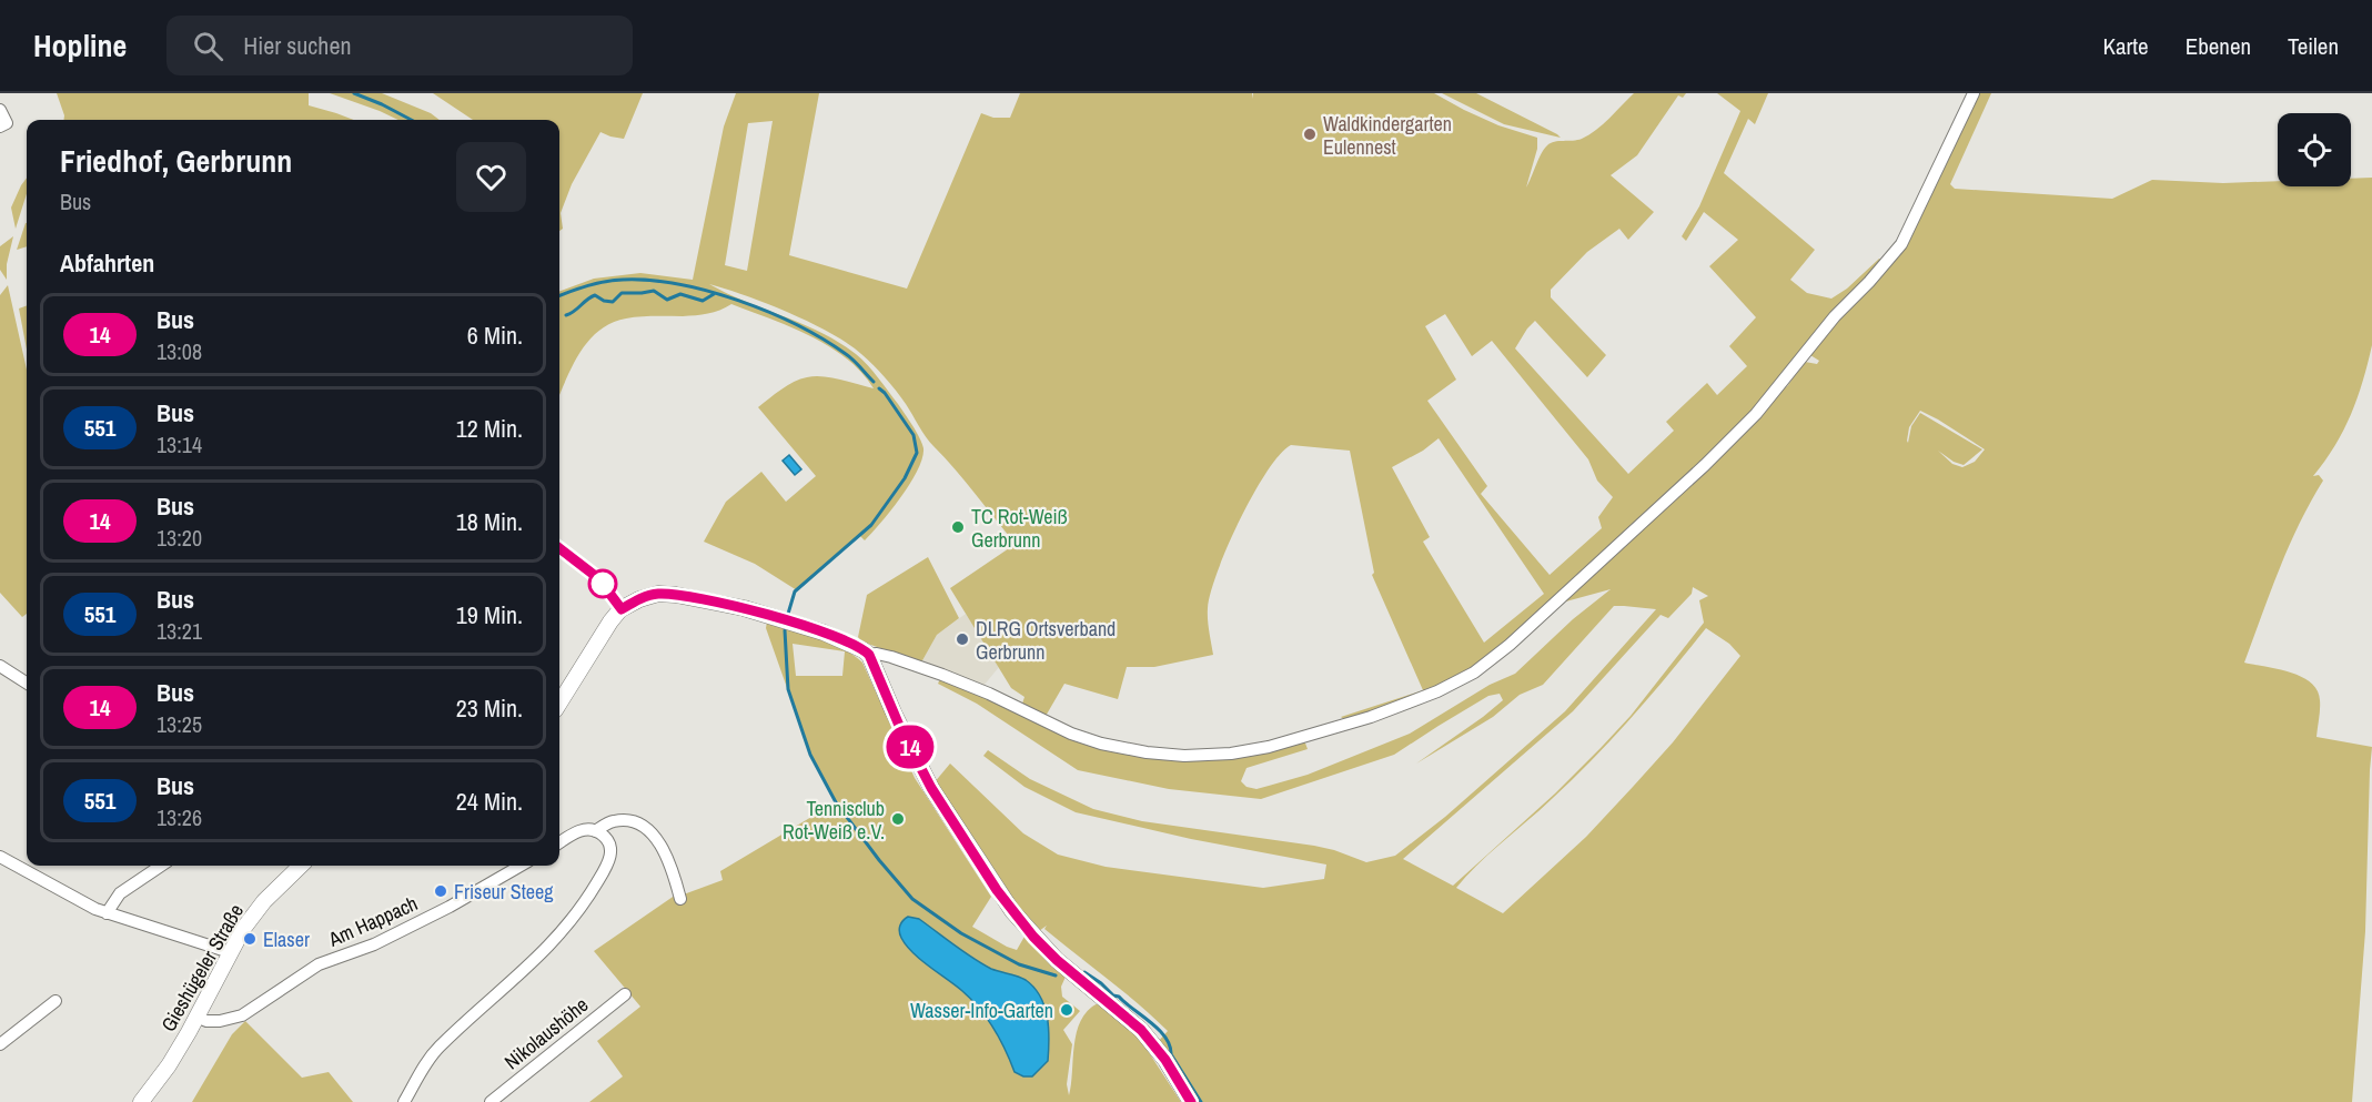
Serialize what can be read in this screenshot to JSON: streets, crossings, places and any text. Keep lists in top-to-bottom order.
{
  "streets": {
    "street": ["Am Happach", "Gieshügeler Straße", "Nikolaushöhe"]
  },
  "crossings": [
    ["Am Happach", "Gieshügeler Straße"]
  ],
  "places": [
    "Waldkindergarten Eulennest",
    "TC Rot-Weiß Gerbrunn",
    "DLRG Ortsverband Gerbrunn",
    "Tennisclub Rot-Weiß e.V.",
    "Friseur Steeg",
    "Elaser",
    "Wasser-Info-Garten"
  ],
  "lines": ["bus line 14"],
  "page": {
    "header": "Hopline",
    "search": "Hier suchen",
    "nav": ["Karte", "Ebenen", "Teilen"],
    "on_map": "14",
    "heading": [
      ["Friedhof, Gerbrunn", "Bus"],
      "Abfahrten"
    ],
    "list": [
      {
        "mark": "14",
        "name": "Bus",
        "note": "13:08",
        "value": "6 Min."
      },
      {
        "mark": "551",
        "name": "Bus",
        "note": "13:14",
        "value": "12 Min."
      },
      {
        "mark": "14",
        "name": "Bus",
        "note": "13:20",
        "value": "18 Min."
      },
      {
        "mark": "551",
        "name": "Bus",
        "note": "13:21",
        "value": "19 Min."
      },
      {
        "mark": "14",
        "name": "Bus",
        "note": "13:25",
        "value": "23 Min."
      },
      {
        "mark": "551",
        "name": "Bus",
        "note": "13:26",
        "value": "24 Min."
      }
    ]
  }
}
